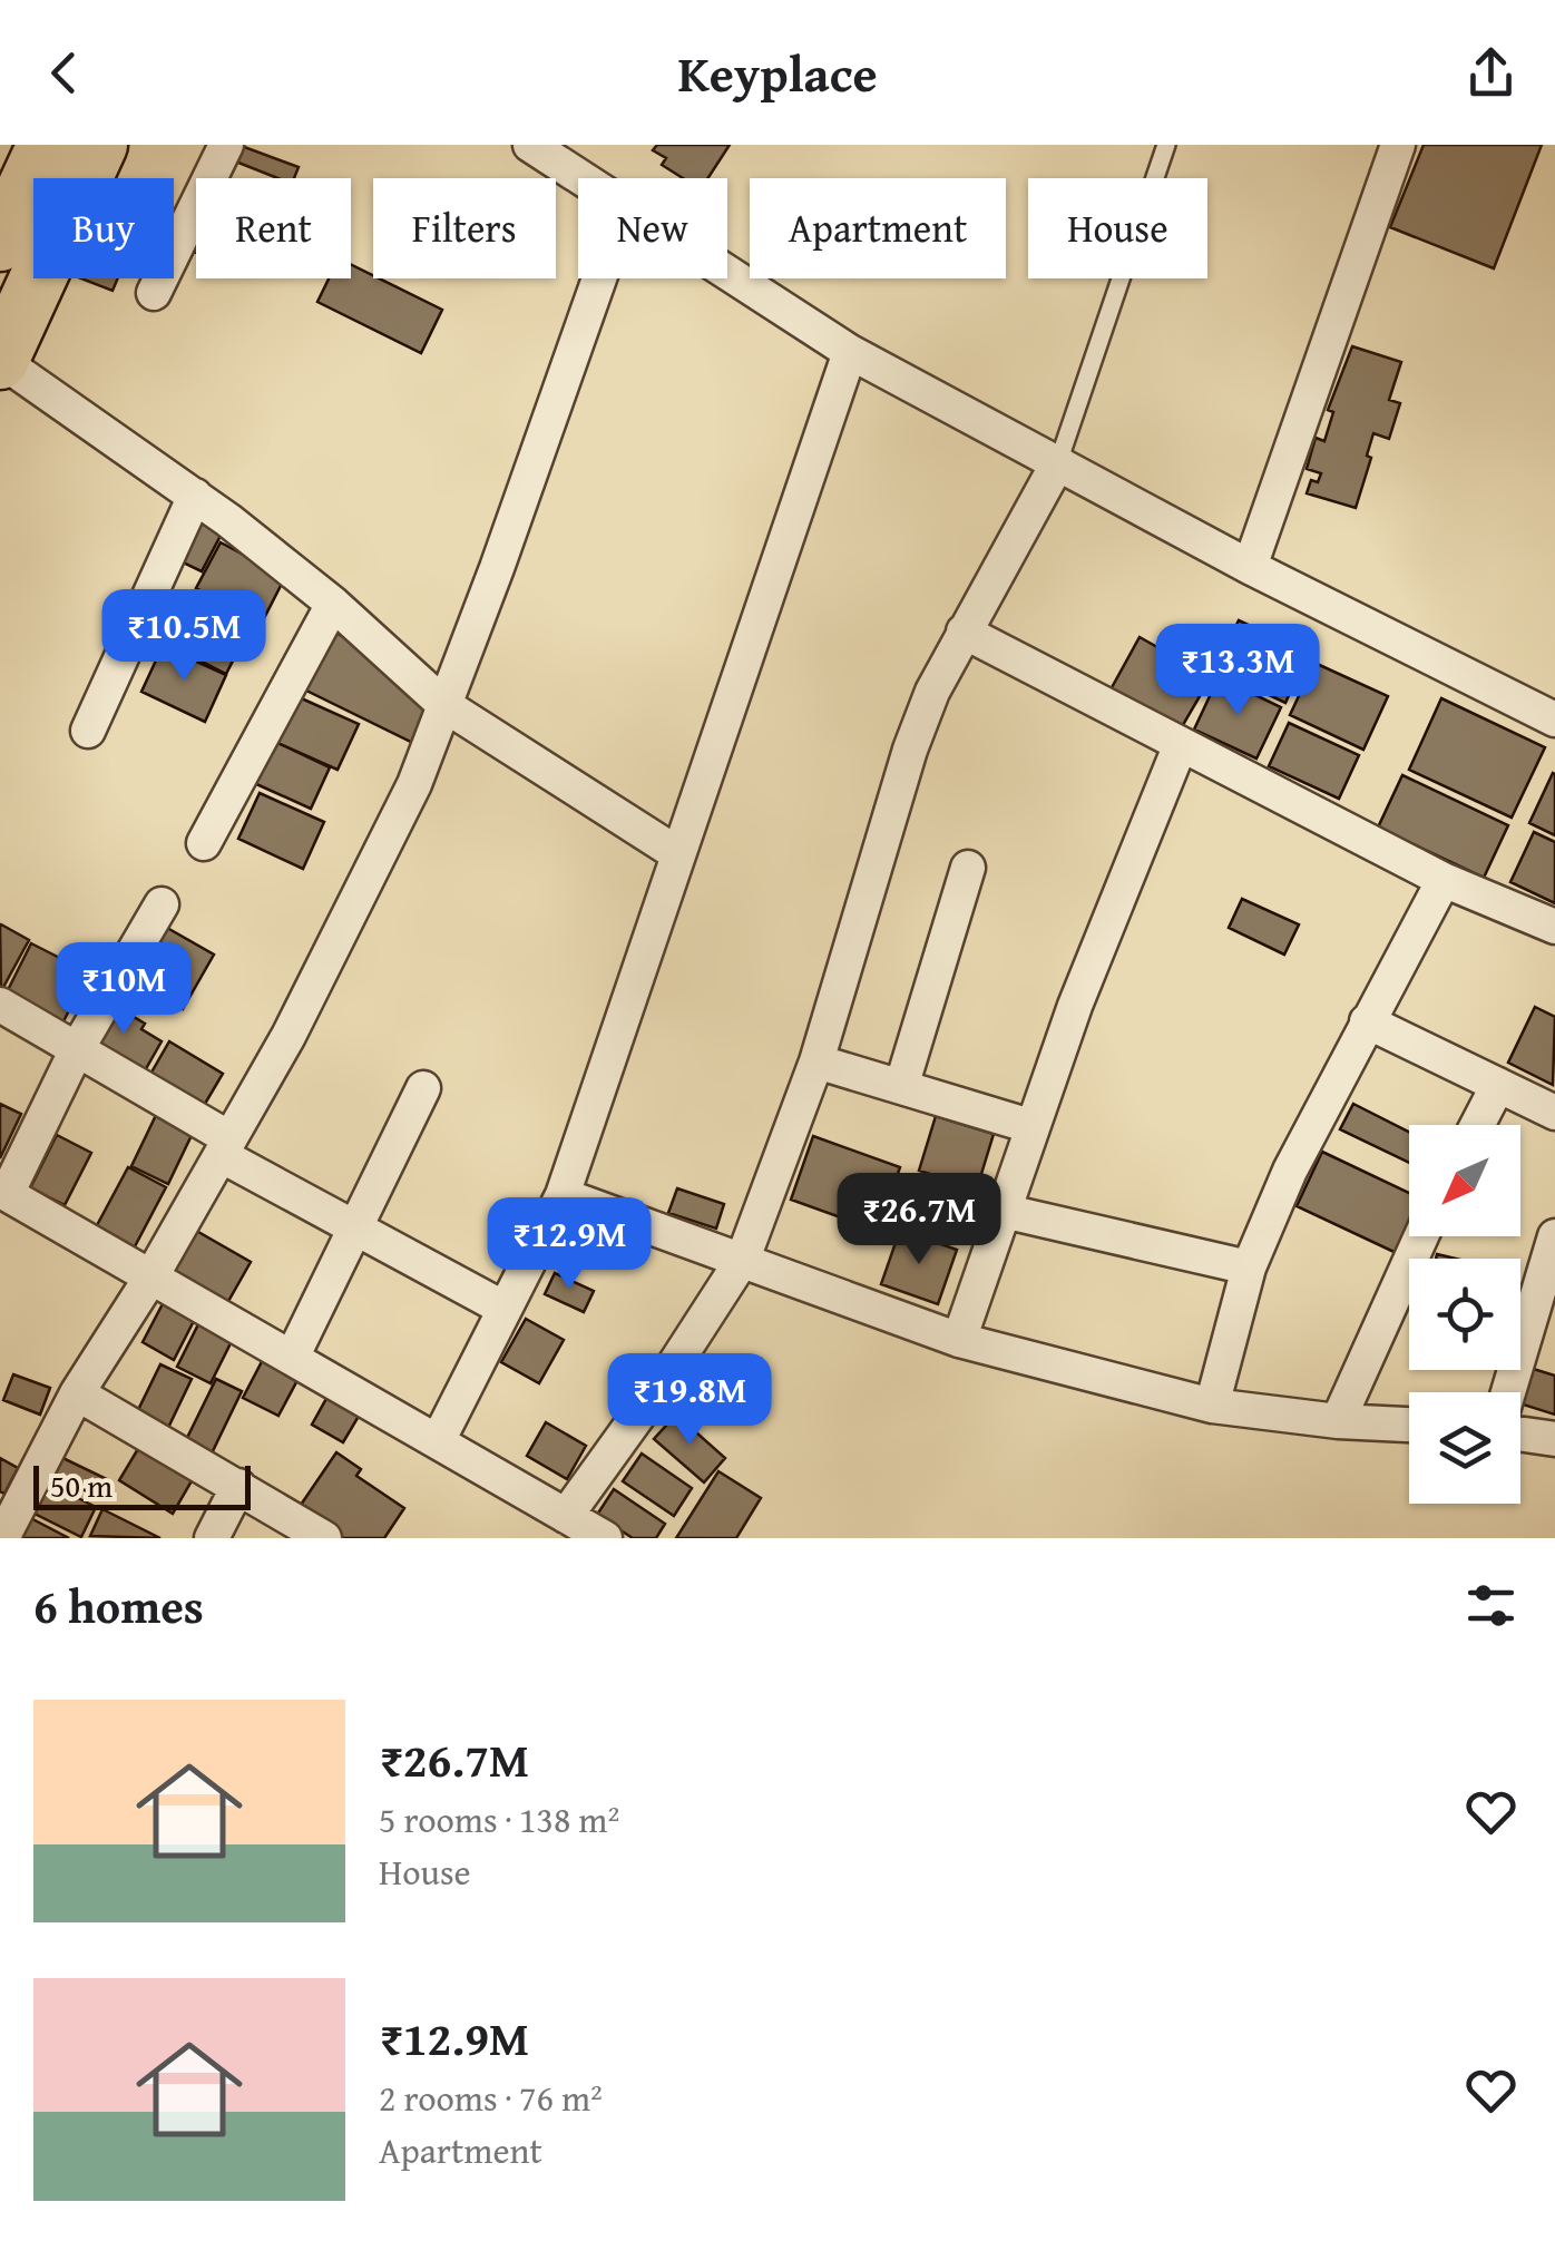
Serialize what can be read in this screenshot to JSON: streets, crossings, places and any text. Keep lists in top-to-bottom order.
{
  "scale_bar": "50 m",
  "north": "bottom left",
  "page": {
    "header": "Keyplace",
    "chip": [
      "Buy",
      "Rent",
      "Filters",
      "New",
      "Apartment",
      "House"
    ],
    "price": [
      "₹10.5M",
      "₹13.3M",
      "₹10M",
      "₹26.7M",
      "₹12.9M",
      "₹19.8M"
    ],
    "scale": "50 m",
    "heading": "6 homes",
    "list": [
      {
        "name": "₹26.7M",
        "note": "5 rooms · 138 m² · House"
      },
      {
        "name": "₹12.9M",
        "note": "2 rooms · 76 m² · Apartment"
      }
    ]
  }
}
